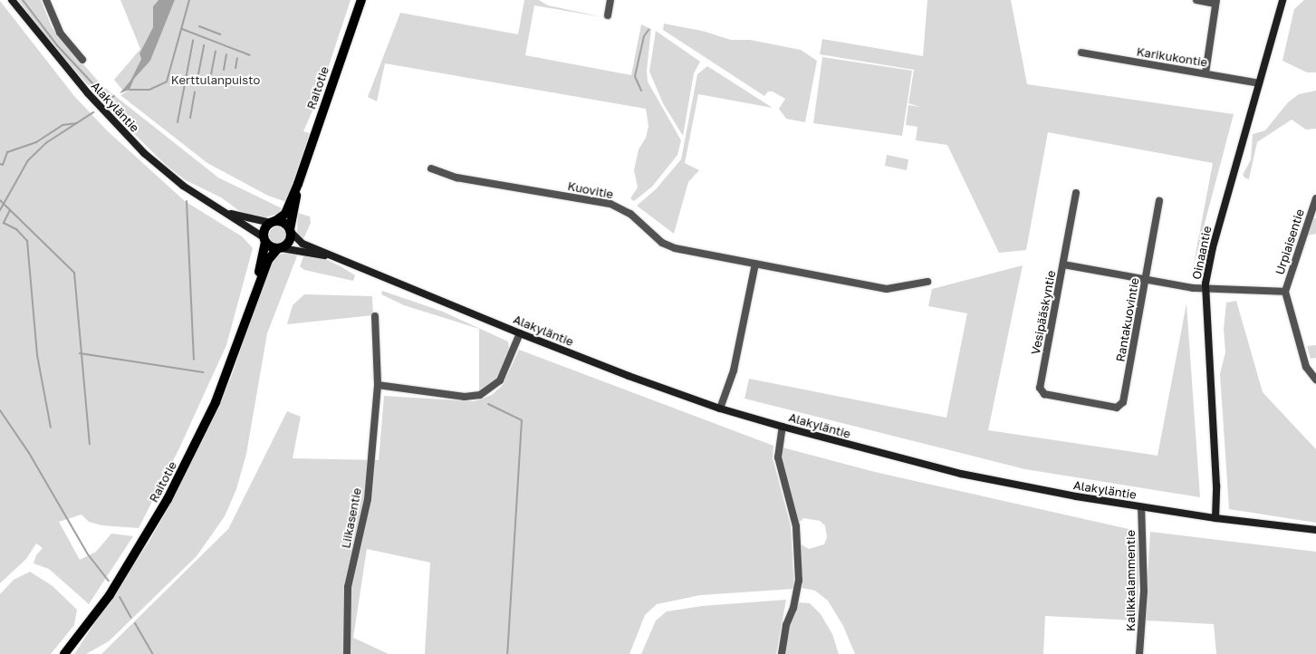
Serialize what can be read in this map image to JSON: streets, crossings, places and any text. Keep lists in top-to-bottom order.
{
  "streets": {
    "main road": ["Raitotie", "Alakyläntie", "Oinaantie"],
    "street": [
      "Karikukontie",
      "Kuovitie",
      "Urpiaisentie",
      "Vesipääskyntie",
      "Rantakuovintie",
      "Liikasentie",
      "Kalikkalammentie"
    ]
  },
  "crossings": [
    ["Karikukontie", "Oinaantie"],
    ["Raitotie", "Alakyläntie"],
    ["Alakyläntie", "Oinaantie"],
    ["Alakyläntie", "Kalikkalammentie"],
    ["Urpiaisentie", "Oinaantie"],
    ["Vesipääskyntie", "Rantakuovintie"]
  ],
  "parks": ["Kerttulanpuisto"]
}
